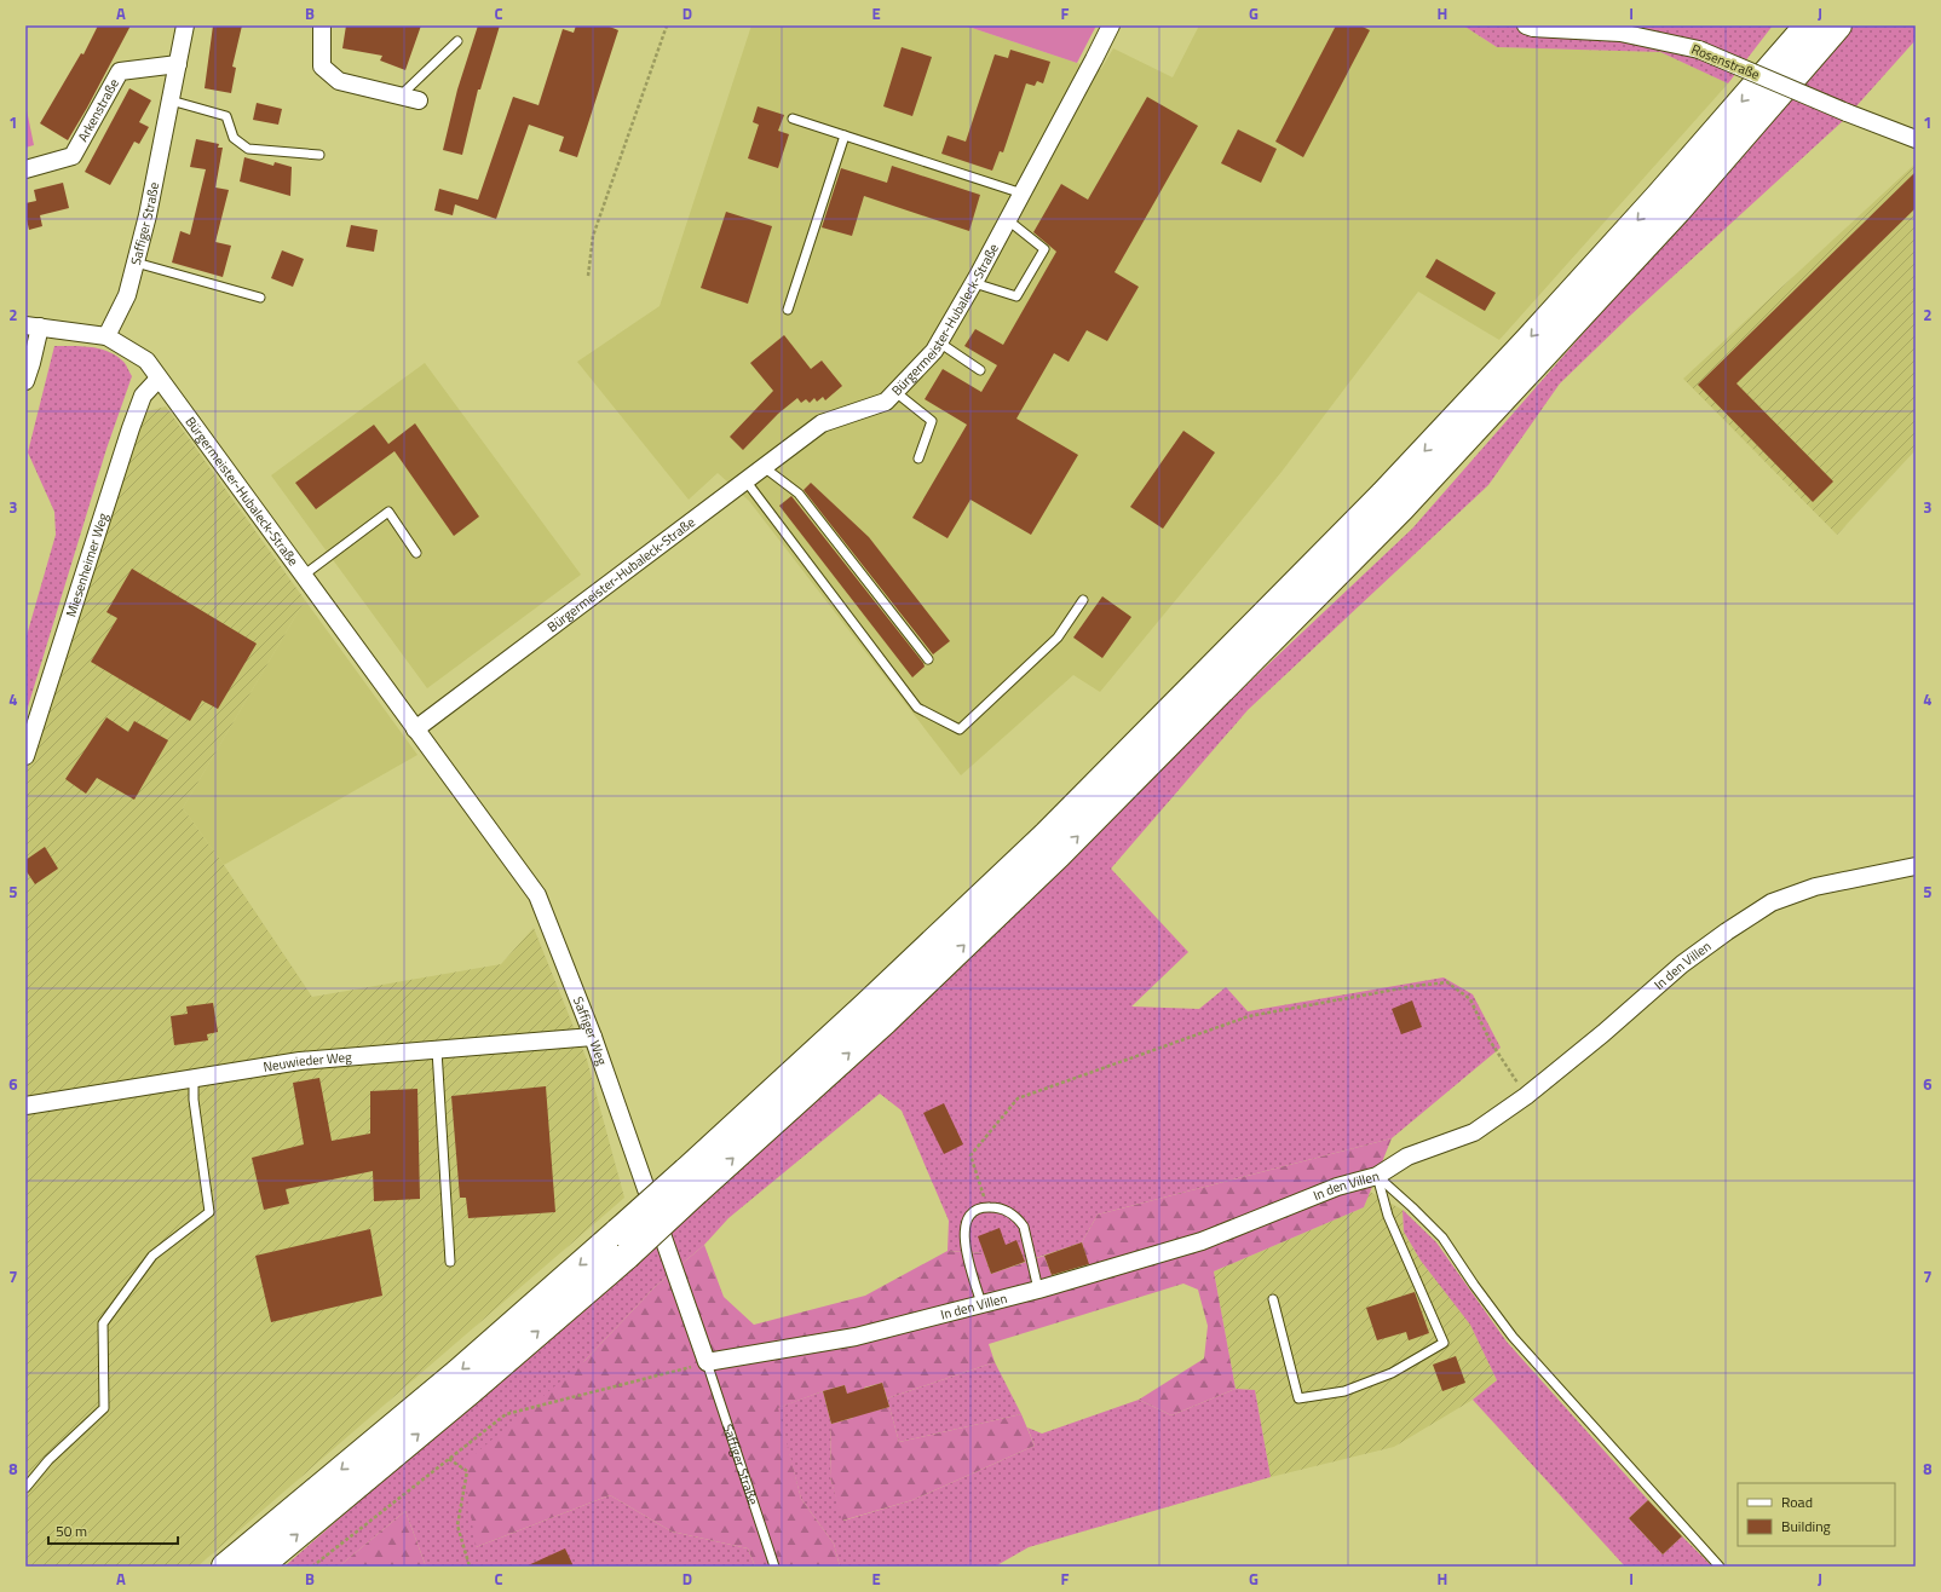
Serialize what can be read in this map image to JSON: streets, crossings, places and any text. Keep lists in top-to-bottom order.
{
  "streets": {
    "street": [
      "Rosenstraße",
      "Arkenstraße",
      "Saffiger Straße",
      "Bürgermeister-Hubaleck-Straße",
      "Miesenheimer Weg",
      "In den Villen",
      "Saffiger Weg",
      "Neuwieder Weg"
    ]
  },
  "crossings": [
    ["Arkenstraße", "Saffiger Straße"],
    ["Saffiger Straße", "Bürgermeister-Hubaleck-Straße"],
    ["Saffiger Straße", "In den Villen"],
    ["Saffiger Straße", "Saffiger Weg"],
    ["Bürgermeister-Hubaleck-Straße", "Miesenheimer Weg"],
    ["Bürgermeister-Hubaleck-Straße", "Saffiger Weg"],
    ["In den Villen", "Saffiger Weg"],
    ["Saffiger Weg", "Neuwieder Weg"]
  ],
  "legend": ["Road", "Building"],
  "scale_bar": "50 m",
  "grid": {
    "columns": [
      "A",
      "B",
      "C",
      "D",
      "E",
      "F",
      "G",
      "H",
      "I",
      "J"
    ],
    "rows": [
      "1",
      "2",
      "3",
      "4",
      "5",
      "6",
      "7",
      "8"
    ]
  }
}
